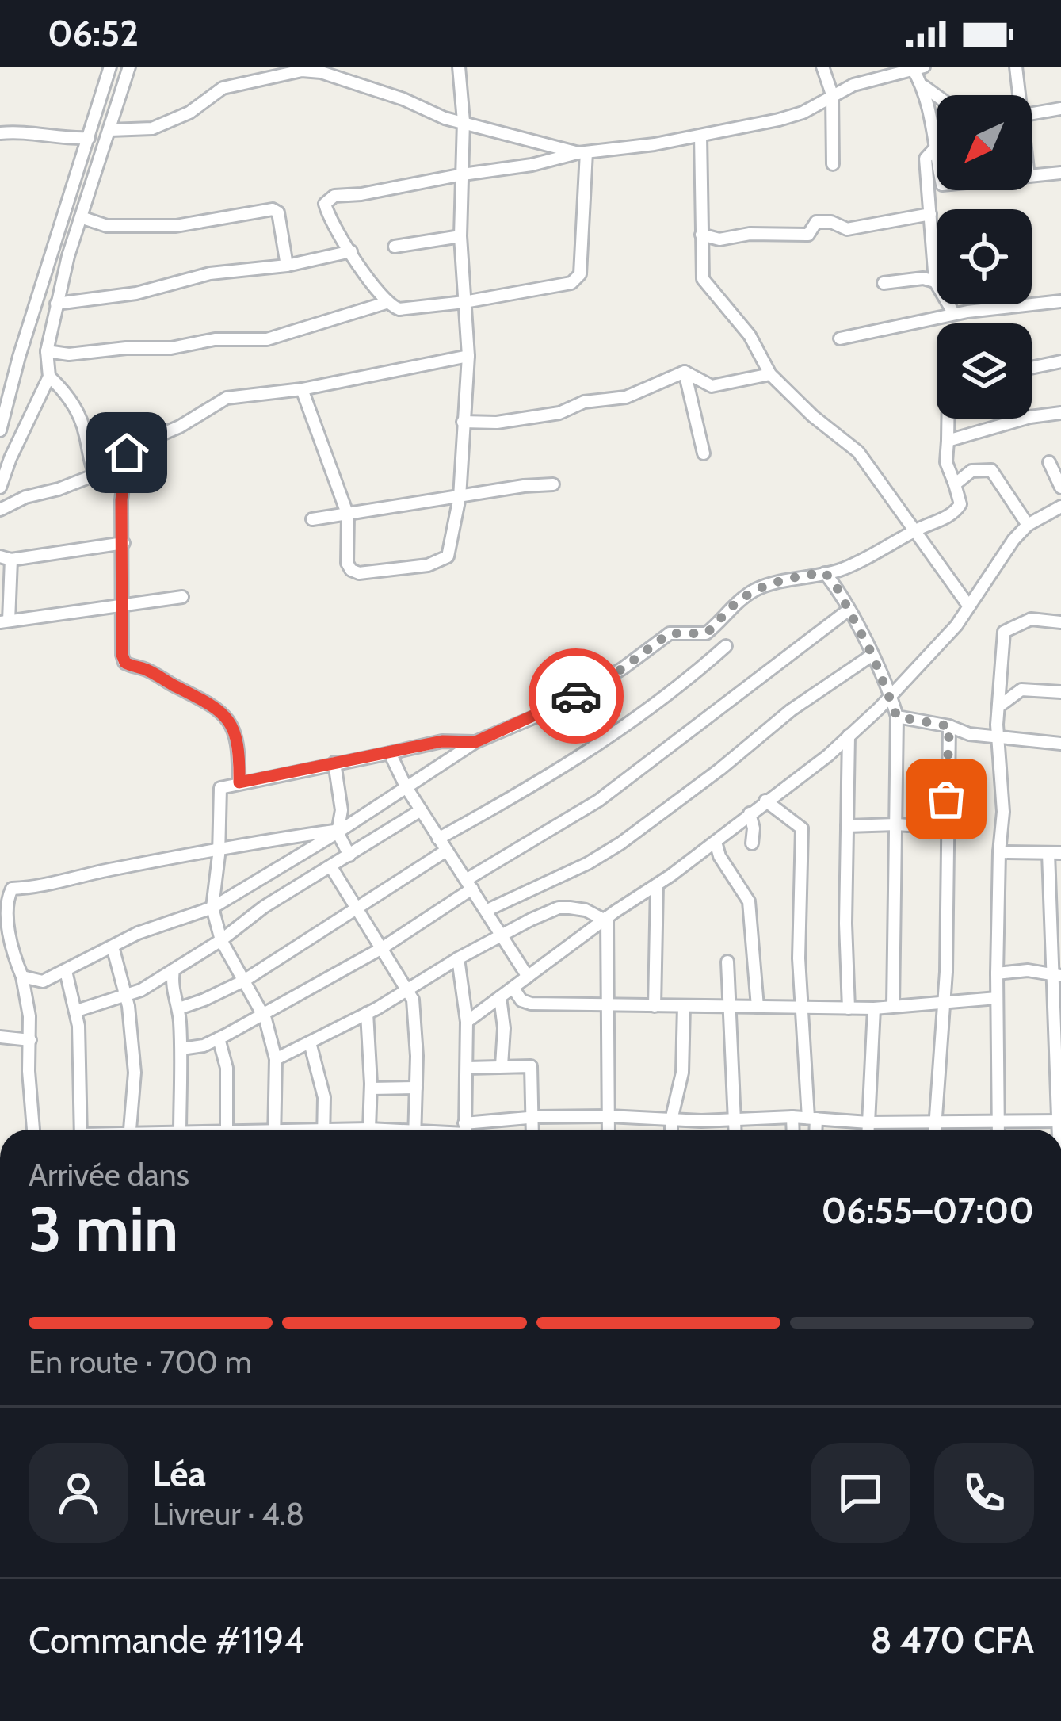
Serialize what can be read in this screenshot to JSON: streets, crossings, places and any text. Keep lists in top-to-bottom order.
{
  "north": "bottom left",
  "page": {
    "status": "06:52",
    "heading": ["3 min", "Arrivée dans", "06:55–07:00"],
    "panel": [
      "Léa",
      "Livreur · 4.8",
      "Commande #1194",
      "8 470 CFA"
    ],
    "bar": "En route · 700 m"
  }
}
